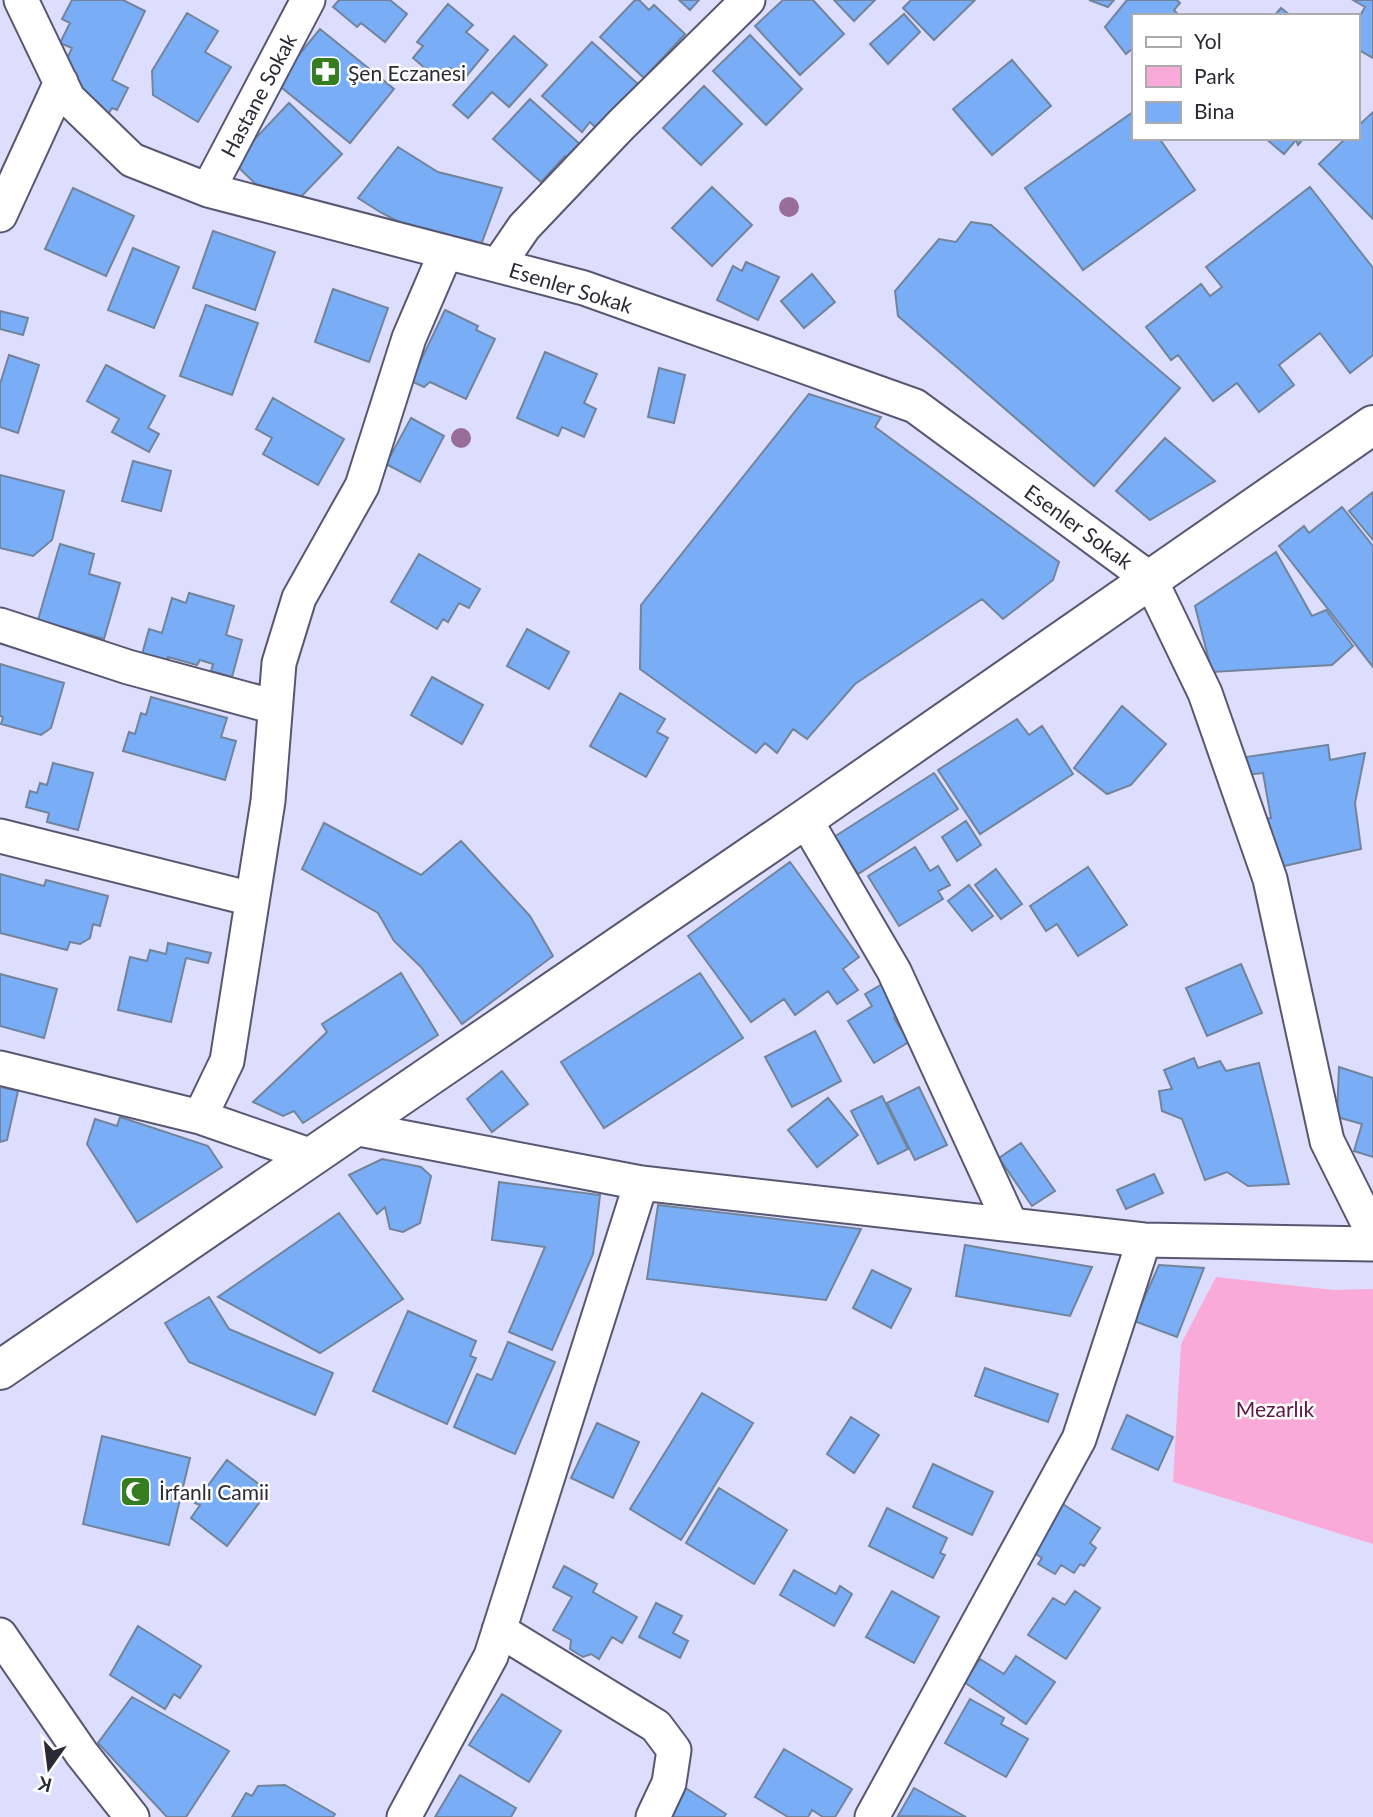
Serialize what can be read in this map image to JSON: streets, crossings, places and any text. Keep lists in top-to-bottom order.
{
  "streets": {
    "street": ["Hastane Sokak", "Esenler Sokak"]
  },
  "crossings": [
    ["Hastane Sokak", "Esenler Sokak"]
  ],
  "parks": ["Mezarlık"],
  "places": {
    "pharmacy": ["Şen Eczanesi"],
    "mosque": ["İrfanlı Camii"]
  },
  "legend": ["Yol", "Park", "Bina"],
  "north": "bottom"
}
